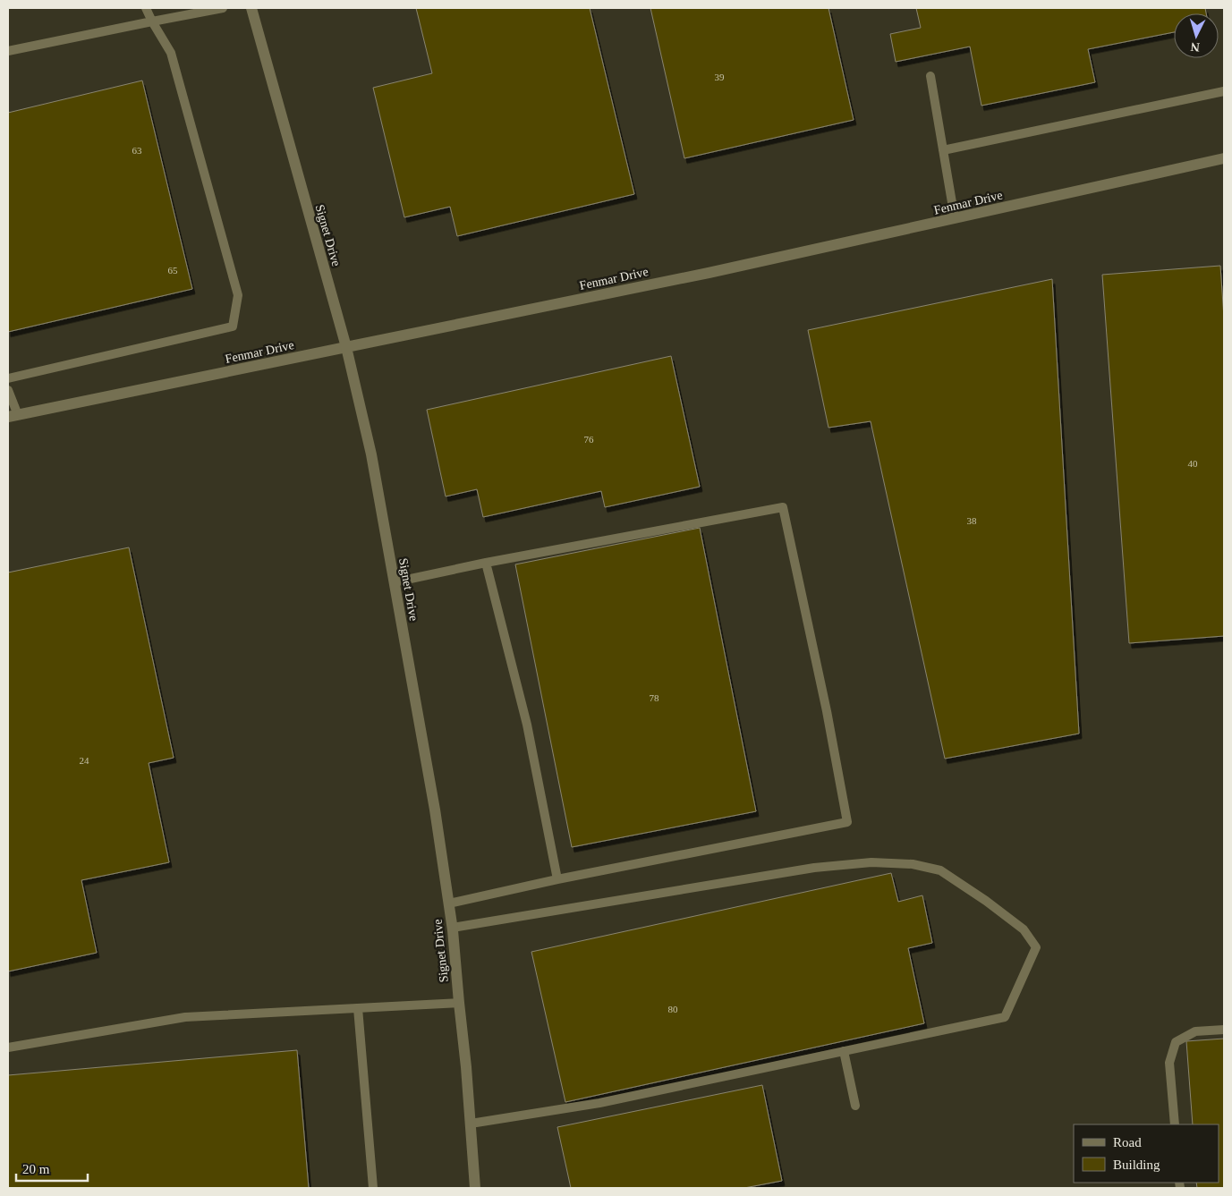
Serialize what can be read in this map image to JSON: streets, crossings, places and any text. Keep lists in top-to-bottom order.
{
  "streets": {
    "street": ["Fenmar Drive", "Signet Drive"]
  },
  "crossings": [
    ["Fenmar Drive", "Signet Drive"]
  ],
  "house_numbers": [
    "39",
    "63",
    "65",
    "76",
    "40",
    "38",
    "78",
    "24",
    "80"
  ],
  "legend": ["Road", "Building"],
  "scale_bar": "20 m",
  "north": "bottom"
}
